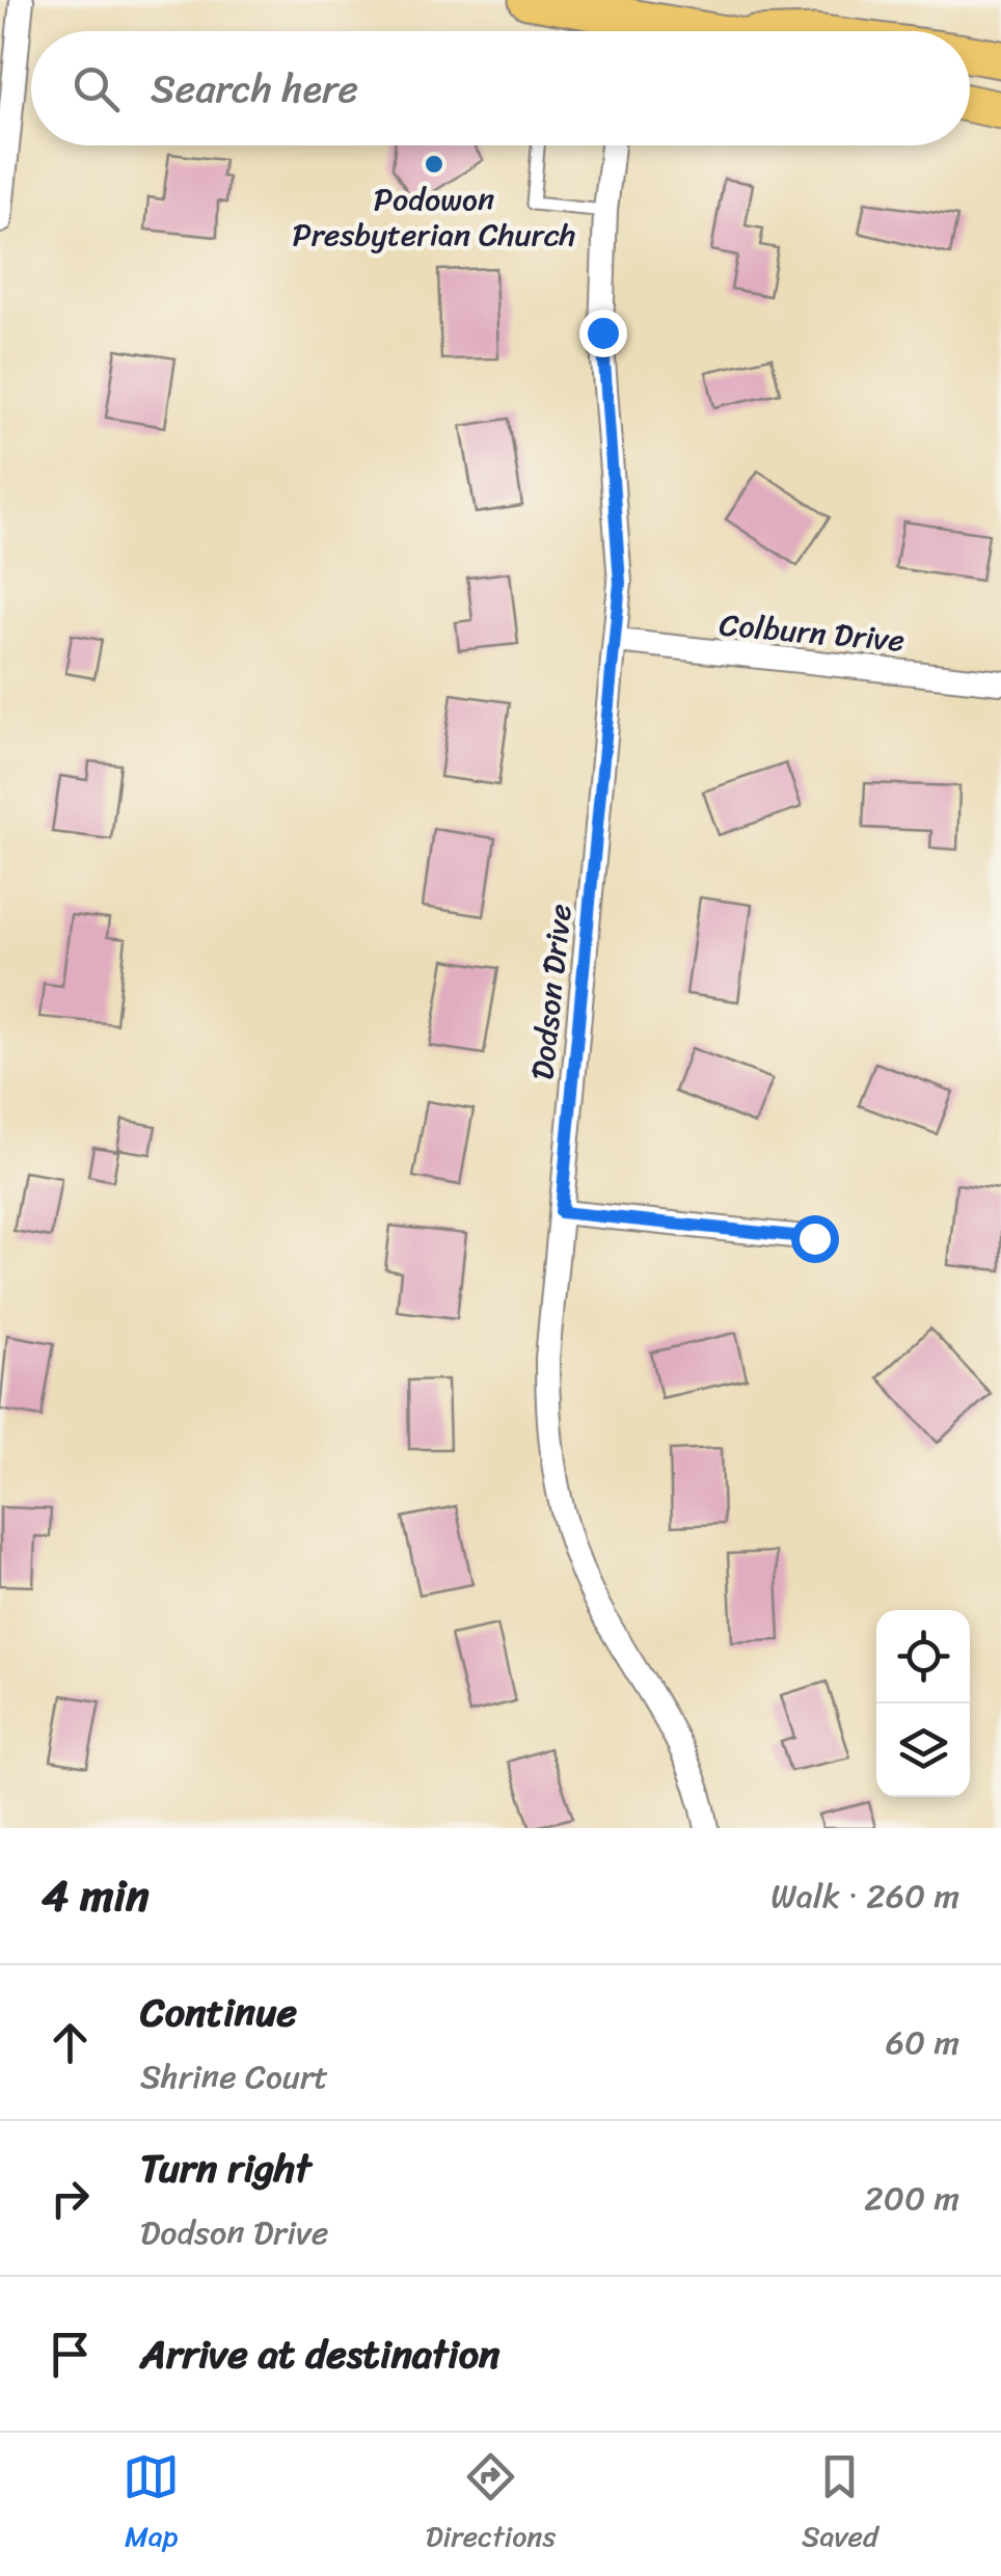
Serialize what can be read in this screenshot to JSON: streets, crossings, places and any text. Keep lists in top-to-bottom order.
{
  "streets": {
    "street": ["Colburn Drive", "Dodson Drive"]
  },
  "crossings": [
    ["Colburn Drive", "Dodson Drive"]
  ],
  "places": ["Podowon Presbyterian Church"],
  "page": {
    "search": "Search here",
    "heading": ["4 min", "Walk · 260 m"],
    "list": [
      ["Continue", "Shrine Court", "60 m"],
      ["Turn right", "Dodson Drive", "200 m"],
      "Arrive at destination"
    ],
    "nav": ["Map", "Directions", "Saved"]
  }
}
